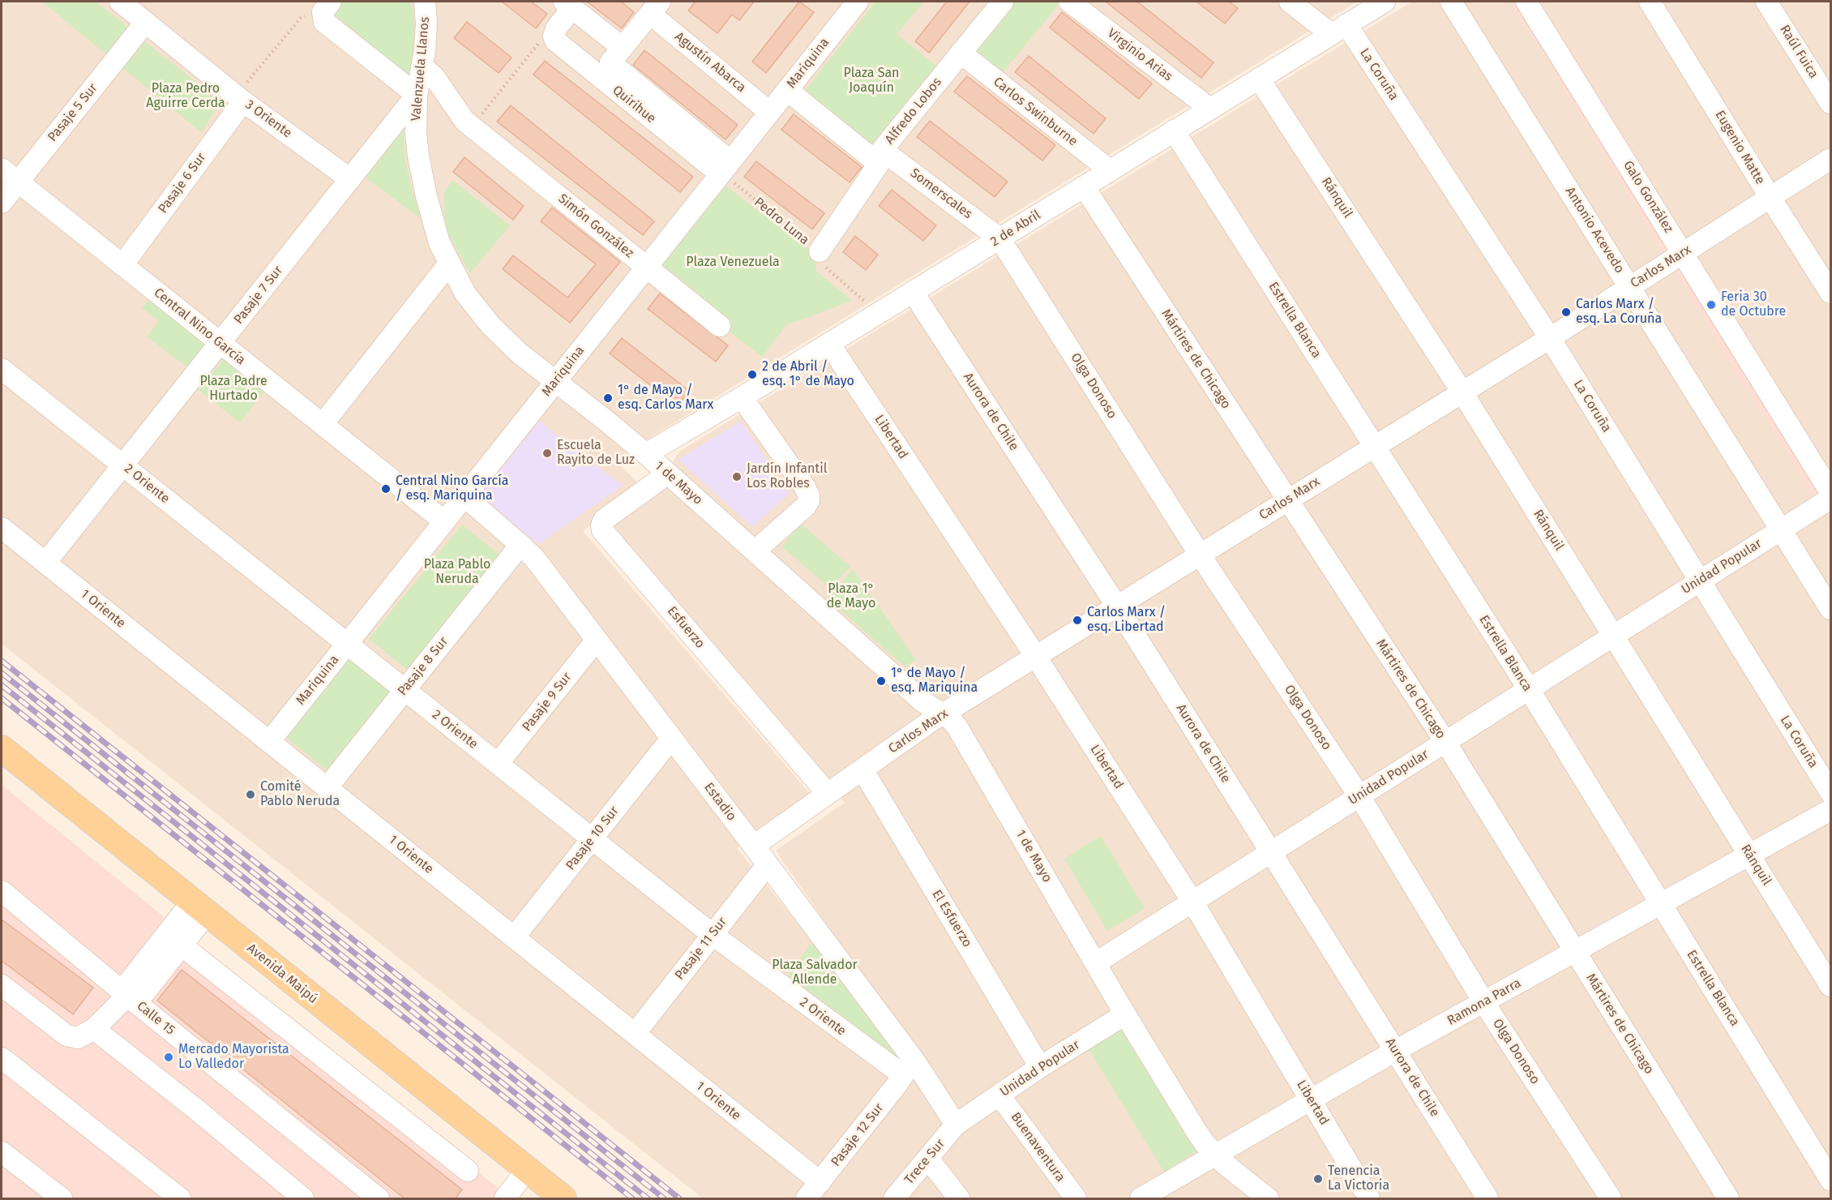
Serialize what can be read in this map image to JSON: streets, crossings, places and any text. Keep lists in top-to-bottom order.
{
  "streets": {
    "main road": ["Avenida Maipú"],
    "street": [
      "Raúl Fuica",
      "Virginio Arias",
      "Agustín Abarca",
      "Mariquina",
      "Valenzuela Llanos",
      "La Coruña",
      "Quirihue",
      "Alfredo Lobos",
      "Carlos Swinburne",
      "Pasaje 5 Sur",
      "3 Oriente",
      "Eugenio Matte",
      "Pasaje 6 Sur",
      "Somerscales",
      "Galo González",
      "Ránquil",
      "Simón González",
      "2 de Abril",
      "Antonio Acevedo",
      "Carlos Marx",
      "Pasaje 7 Sur",
      "Estrella Blanca",
      "Central Nino García",
      "Mártires de Chicago",
      "Olga Donoso",
      "Aurora de Chile",
      "Libertad",
      "1 de Mayo",
      "2 Oriente",
      "Unidad Popular",
      "1 Oriente",
      "Esfuerzo",
      "Pasaje 8 Sur",
      "Pasaje 9 Sur",
      "Estadio",
      "Pasaje 10 Sur",
      "El Esfuerzo",
      "Pasaje 11 Sur",
      "Ramona Parra",
      "Calle 15",
      "Pasaje 12 Sur",
      "Buenaventura",
      "Trece Sur"
    ],
    "path": ["Pedro Luna"]
  },
  "crossings": [
    ["Virginio Arias", "2 de Abril"],
    ["Agustín Abarca", "Mariquina"],
    ["Mariquina", "Valenzuela Llanos"],
    ["Mariquina", "Quirihue"],
    ["Mariquina", "Somerscales"],
    ["Mariquina", "Pedro Luna"],
    ["Mariquina", "Simón González"],
    ["Mariquina", "Central Nino García"],
    ["Mariquina", "1 de Mayo"],
    ["Mariquina", "2 Oriente"],
    ["Mariquina", "1 Oriente"],
    ["Mariquina", "Estadio"],
    ["Valenzuela Llanos", "Pasaje 7 Sur"],
    ["Valenzuela Llanos", "1 de Mayo"],
    ["La Coruña", "2 de Abril"],
    ["La Coruña", "Carlos Marx"],
    ["La Coruña", "Unidad Popular"],
    ["Quirihue", "Pedro Luna"],
    ["Alfredo Lobos", "Carlos Swinburne"],
    ["Alfredo Lobos", "Somerscales"],
    ["Alfredo Lobos", "Pedro Luna"],
    ["Carlos Swinburne", "2 de Abril"],
    ["Pasaje 5 Sur", "3 Oriente"],
    ["Pasaje 5 Sur", "Central Nino García"],
    ["3 Oriente", "Pasaje 6 Sur"],
    ["3 Oriente", "Pasaje 7 Sur"],
    ["Eugenio Matte", "Carlos Marx"],
    ["Pasaje 6 Sur", "Central Nino García"],
    ["Somerscales", "2 de Abril"],
    ["Somerscales", "Olga Donoso"],
    ["Galo González", "Carlos Marx"],
    ["Ránquil", "2 de Abril"],
    ["Ránquil", "Carlos Marx"],
    ["Ránquil", "Unidad Popular"],
    ["Ránquil", "Ramona Parra"],
    ["Pedro Luna", "2 de Abril"],
    ["2 de Abril", "Estrella Blanca"],
    ["2 de Abril", "Mártires de Chicago"],
    ["2 de Abril", "Olga Donoso"],
    ["2 de Abril", "Aurora de Chile"],
    ["2 de Abril", "Libertad"],
    ["2 de Abril", "1 de Mayo"],
    ["Antonio Acevedo", "Carlos Marx"],
    ["Antonio Acevedo", "Unidad Popular"],
    ["Carlos Marx", "Estrella Blanca"],
    ["Carlos Marx", "Mártires de Chicago"],
    ["Carlos Marx", "Olga Donoso"],
    ["Carlos Marx", "Aurora de Chile"],
    ["Carlos Marx", "Libertad"],
    ["Carlos Marx", "1 de Mayo"],
    ["Carlos Marx", "Esfuerzo"],
    ["Carlos Marx", "Estadio"],
    ["Carlos Marx", "El Esfuerzo"],
    ["Pasaje 7 Sur", "Central Nino García"],
    ["Pasaje 7 Sur", "2 Oriente"],
    ["Pasaje 7 Sur", "1 Oriente"],
    ["Estrella Blanca", "Unidad Popular"],
    ["Estrella Blanca", "Ramona Parra"],
    ["Mártires de Chicago", "Unidad Popular"],
    ["Mártires de Chicago", "Ramona Parra"],
    ["Olga Donoso", "Unidad Popular"],
    ["Olga Donoso", "Ramona Parra"],
    ["Aurora de Chile", "Unidad Popular"],
    ["Aurora de Chile", "Ramona Parra"],
    ["Libertad", "Unidad Popular"],
    ["Libertad", "Ramona Parra"],
    ["1 de Mayo", "Unidad Popular"],
    ["1 de Mayo", "Esfuerzo"],
    ["1 de Mayo", "Ramona Parra"],
    ["2 Oriente", "Pasaje 8 Sur"],
    ["2 Oriente", "Pasaje 9 Sur"],
    ["2 Oriente", "Estadio"],
    ["2 Oriente", "Pasaje 10 Sur"],
    ["2 Oriente", "Pasaje 11 Sur"],
    ["2 Oriente", "Pasaje 12 Sur"],
    ["Unidad Popular", "Estadio"],
    ["Unidad Popular", "El Esfuerzo"],
    ["Unidad Popular", "Buenaventura"],
    ["Unidad Popular", "Trece Sur"],
    ["1 Oriente", "Pasaje 8 Sur"],
    ["1 Oriente", "Pasaje 10 Sur"],
    ["1 Oriente", "Pasaje 11 Sur"],
    ["1 Oriente", "Pasaje 12 Sur"],
    ["Pasaje 8 Sur", "Estadio"],
    ["Pasaje 9 Sur", "Estadio"],
    ["Estadio", "Pasaje 10 Sur"],
    ["Estadio", "Pasaje 11 Sur"],
    ["Estadio", "Pasaje 12 Sur"],
    ["Estadio", "Trece Sur"]
  ],
  "parks": [
    "Plaza San Joaquín",
    "Plaza Pedro Aguirre Cerda",
    "Plaza Venezuela",
    "Plaza Padre Hurtado",
    "Plaza Pablo Neruda",
    "Plaza 1° de Mayo",
    "Plaza Salvador Allende"
  ],
  "places": [
    "Feria 30 de Octubre",
    "Carlos Marx / esq. La Coruña",
    "2 de Abril / esq. 1° de Mayo",
    "1° de Mayo / esq. Carlos Marx",
    "Escuela Rayito de Luz",
    "Jardín Infantil Los Robles",
    "Central Nino García / esq. Mariquina",
    "Carlos Marx / esq. Libertad",
    "1° de Mayo / esq. Mariquina",
    "Comité Pablo Neruda",
    "Mercado Mayorista Lo Valledor",
    "Tenencia La Victoria"
  ]
}
